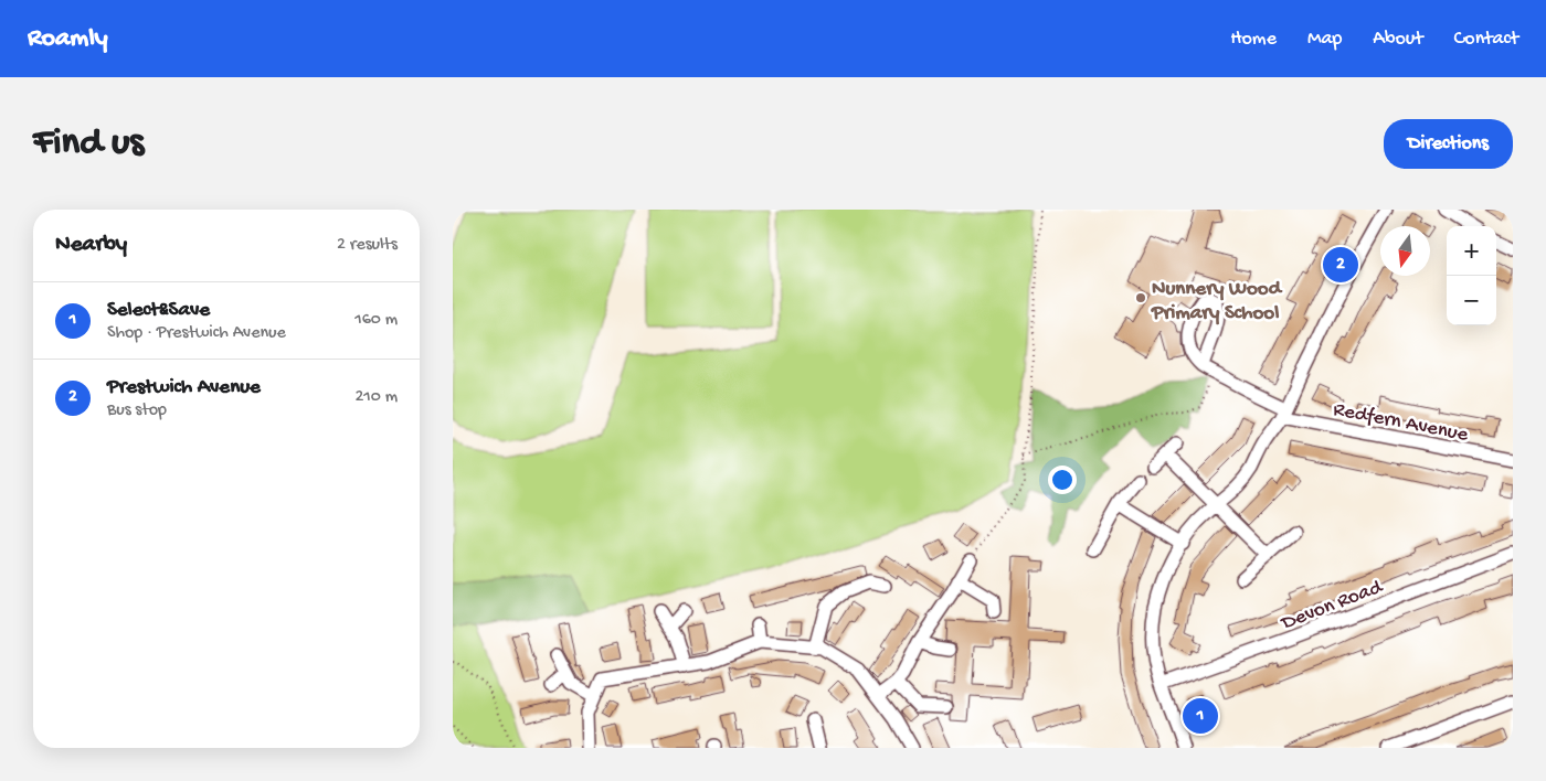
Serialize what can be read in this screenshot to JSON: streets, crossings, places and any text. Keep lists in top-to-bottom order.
{
  "streets": {
    "street": ["Redfern Avenue", "Devon Road"]
  },
  "places": ["Nunnery Wood Primary School"],
  "north": "bottom",
  "page": {
    "header": "Roamly",
    "nav": [
      "Home",
      "Map",
      "About",
      "Contact"
    ],
    "buttons": "Directions",
    "title": "Find us",
    "heading": ["Nearby", "2 results"],
    "map_buttons": ["+", "−"],
    "pins": ["2", "1"],
    "list": [
      {
        "mark": "1",
        "name": "Select&Save",
        "note": "Shop · Prestwich Avenue",
        "value": "160 m"
      },
      {
        "mark": "2",
        "name": "Prestwich Avenue",
        "note": "Bus stop",
        "value": "210 m"
      }
    ]
  }
}
